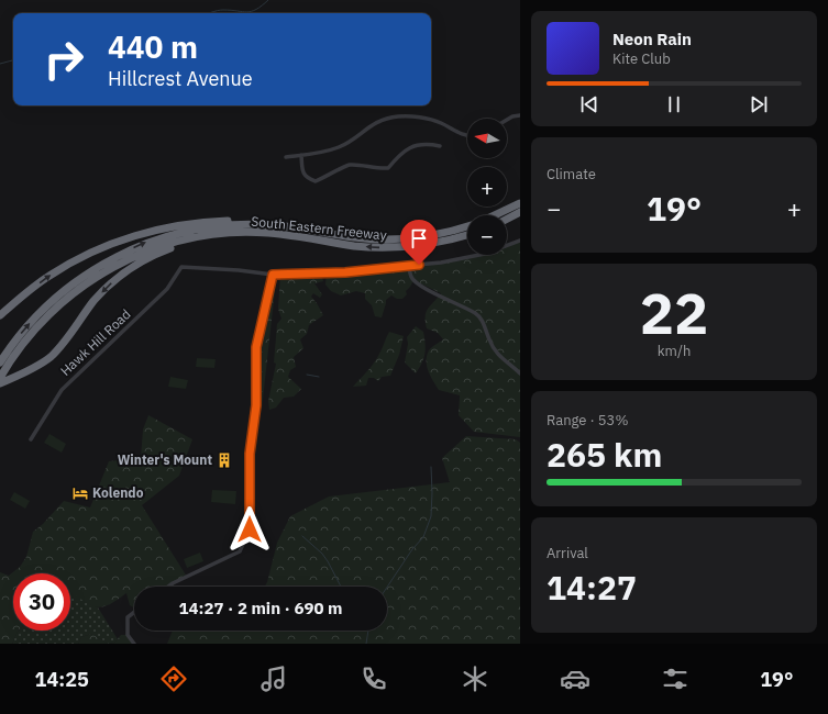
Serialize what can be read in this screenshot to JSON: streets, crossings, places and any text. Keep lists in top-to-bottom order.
{
  "streets": {
    "highway": ["South Eastern Freeway"],
    "street": ["Hawk Hill Road"]
  },
  "places": {
    "building": ["Winter's Mount"],
    "hotel": ["Kolendo"]
  },
  "north": "left",
  "page": {
    "turn": ["440 m", "Hillcrest Avenue"],
    "song": ["Neon Rain", "Kite Club"],
    "map_buttons": ["+", "−"],
    "tile": [
      "Climate",
      ["22", "km/h"],
      ["Range · 53%", "265 km"],
      ["Arrival", "14:27"]
    ],
    "heat": ["−", "19°", "+"],
    "limit": "30",
    "trip": "14:27 · 2 min · 690 m",
    "tabs": ["14:25", "19°"]
  }
}
